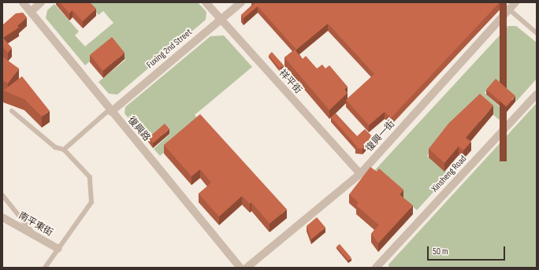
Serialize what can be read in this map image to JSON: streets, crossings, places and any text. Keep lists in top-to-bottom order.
{
  "streets": {
    "street": [
      "Fuxing 2nd Street",
      "祥平街",
      "復興路",
      "復興一街",
      "Xinsheng Road",
      "南平東街"
    ]
  },
  "crossings": [
    ["Fuxing 2nd Street", "祥平街"],
    ["Fuxing 2nd Street", "復興路"],
    ["祥平街", "復興一街"]
  ],
  "scale_bar": "50 m"
}
